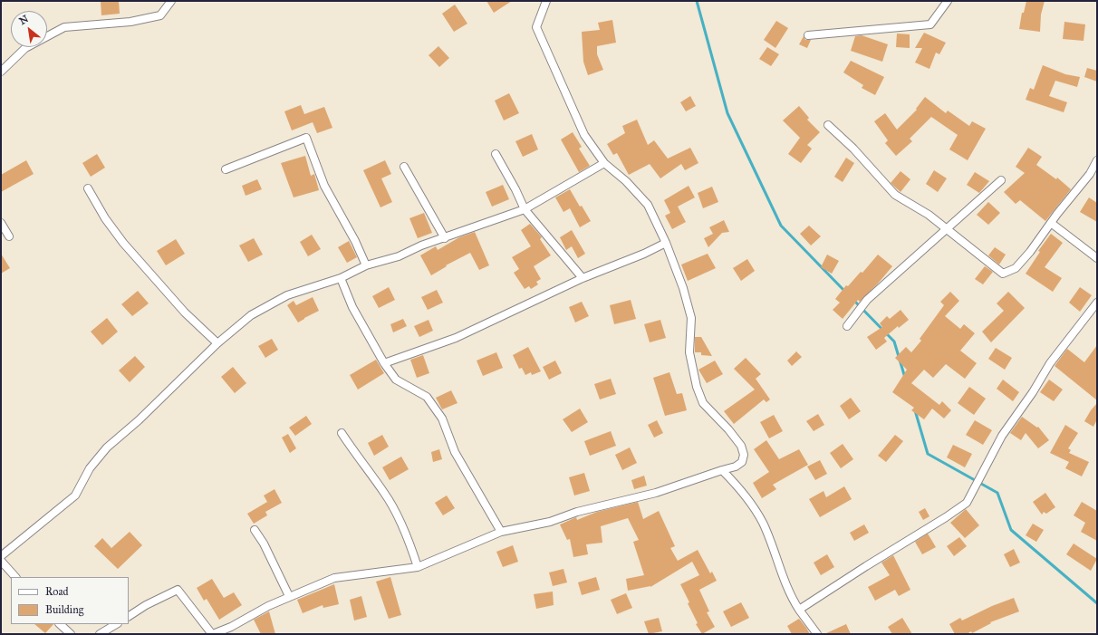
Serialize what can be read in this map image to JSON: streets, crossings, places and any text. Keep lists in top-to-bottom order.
{
  "legend": ["Road", "Building"],
  "north": "top left"
}
